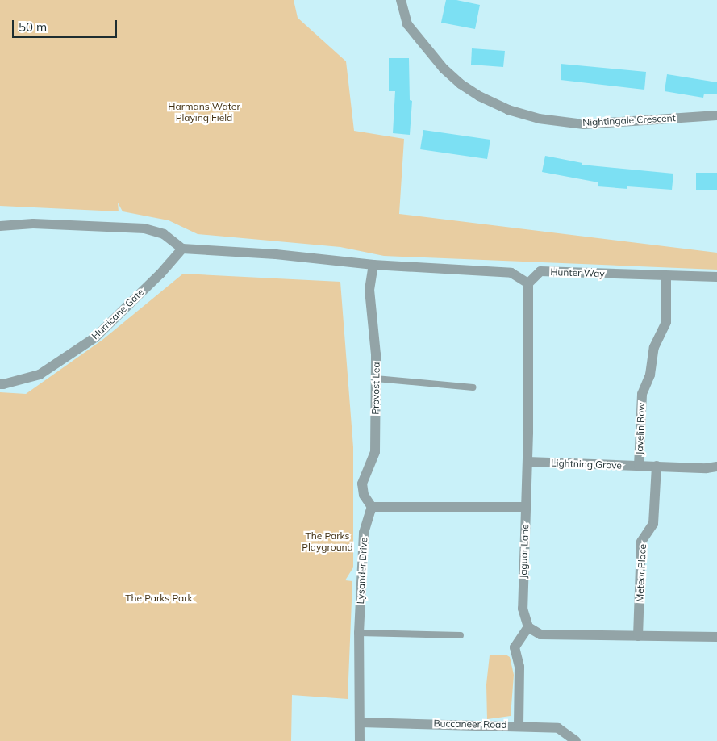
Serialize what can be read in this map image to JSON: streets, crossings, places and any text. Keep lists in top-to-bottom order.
{
  "streets": {
    "street": [
      "Nightingale Crescent",
      "Hunter Way",
      "Hurricane Gate",
      "Provost Lea",
      "Javelin Row",
      "Lightning Grove",
      "Jaguar Lane",
      "Lysander Drive",
      "Meteor Place",
      "Buccaneer Road"
    ]
  },
  "crossings": [
    ["Hunter Way", "Javelin Row"],
    ["Hunter Way", "Jaguar Lane"],
    ["Provost Lea", "Lysander Drive"],
    ["Javelin Row", "Lightning Grove"],
    ["Lightning Grove", "Jaguar Lane"],
    ["Lightning Grove", "Meteor Place"],
    ["Lysander Drive", "Buccaneer Road"]
  ],
  "parks": ["Harmans Water Playing Field", "The Parks Playground", "The Parks Park"],
  "scale_bar": "50 m"
}
